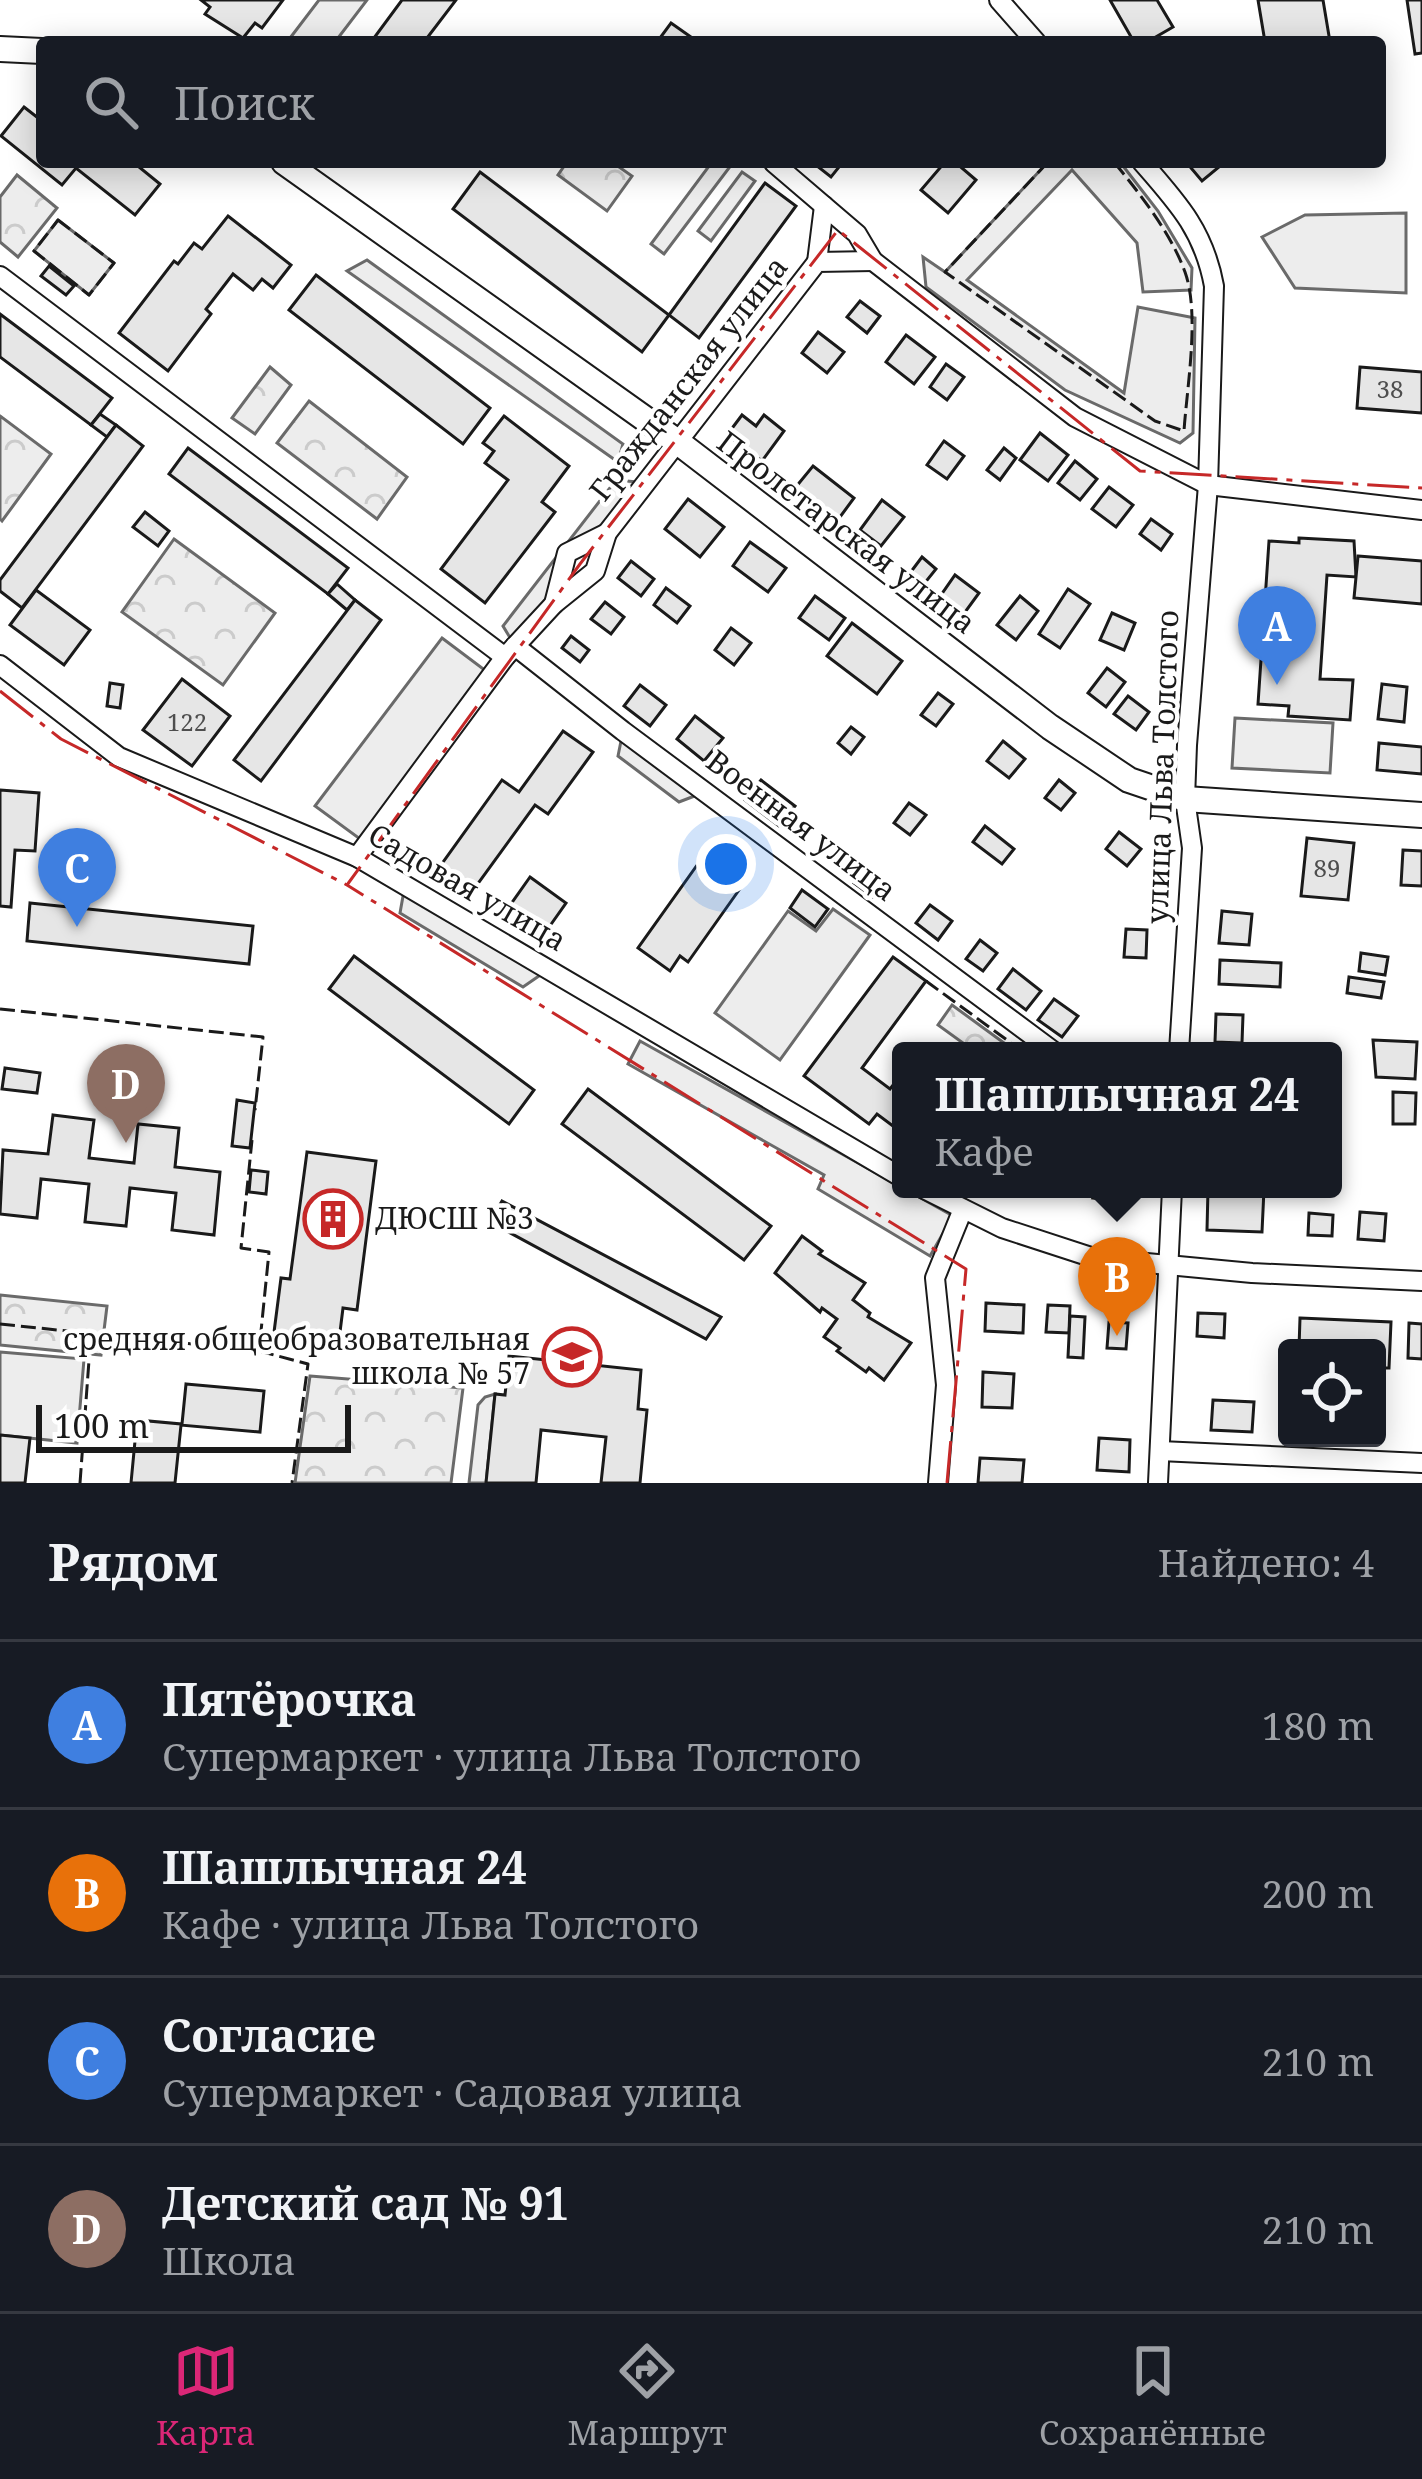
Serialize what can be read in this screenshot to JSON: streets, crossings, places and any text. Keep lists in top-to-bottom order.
{
  "streets": {
    "street": [
      "Гражданская улица",
      "Пролетарская улица",
      "улица Льва Толстого",
      "Военная улица",
      "Садовая улица"
    ]
  },
  "crossings": [
    ["Гражданская улица", "Пролетарская улица"],
    ["Гражданская улица", "Военная улица"],
    ["Гражданская улица", "Садовая улица"],
    ["Пролетарская улица", "улица Льва Толстого"]
  ],
  "places": {
    "building": ["ДЮСШ №3"],
    "school or university": ["средняя общеобразовательная школа № 57"]
  },
  "house_numbers": ["38", "122", "89"],
  "scale_bar": "100 m",
  "page": {
    "search": "Поиск",
    "pins": [
      "A",
      "C",
      "D",
      "B"
    ],
    "popup": ["Шашлычная 24", "Кафе"],
    "scale": "100 m",
    "heading": ["Рядом", "Найдено: 4"],
    "list": [
      {
        "mark": "A",
        "name": "Пятёрочка",
        "note": "Супермаркет · улица Льва Толстого",
        "value": "180 m"
      },
      {
        "mark": "B",
        "name": "Шашлычная 24",
        "note": "Кафе · улица Льва Толстого",
        "value": "200 m"
      },
      {
        "mark": "C",
        "name": "Согласие",
        "note": "Супермаркет · Садовая улица",
        "value": "210 m"
      },
      {
        "mark": "D",
        "name": "Детский сад № 91",
        "note": "Школа",
        "value": "210 m"
      }
    ],
    "nav": ["Карта", "Маршрут", "Сохранённые"]
  }
}
